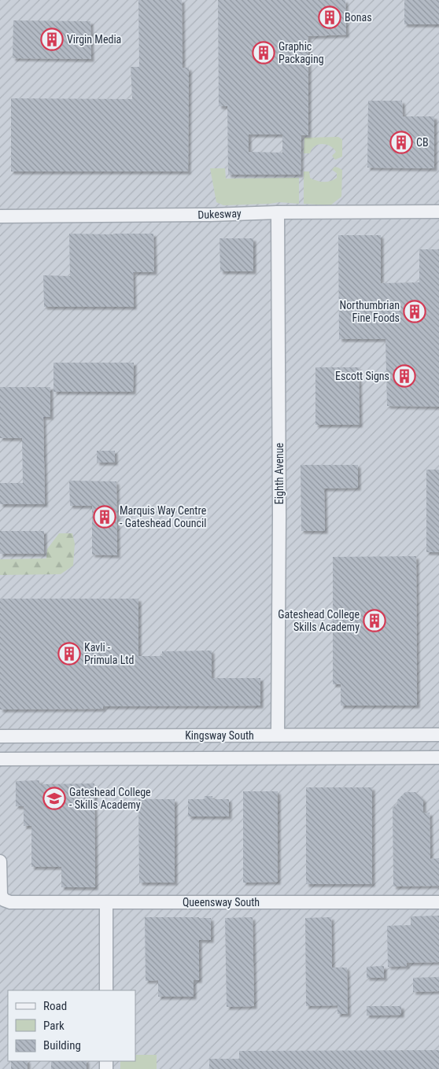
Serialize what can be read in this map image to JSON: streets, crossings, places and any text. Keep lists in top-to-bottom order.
{
  "streets": {
    "street": [
      "Dukesway",
      "Eighth Avenue",
      "Kingsway South",
      "Queensway South"
    ]
  },
  "crossings": [
    ["Dukesway", "Eighth Avenue"],
    ["Eighth Avenue", "Kingsway South"]
  ],
  "places": {
    "building": [
      "Bonas",
      "Virgin Media",
      "Graphic Packaging",
      "CB",
      "Northumbrian Fine Foods",
      "Escott Signs",
      "Marquis Way Centre - Gateshead Council",
      "Gateshead College Skills Academy",
      "Kavli - Primula Ltd"
    ],
    "school or university": ["Gateshead College - Skills Academy"]
  },
  "legend": ["Road", "Park", "Building"]
}
